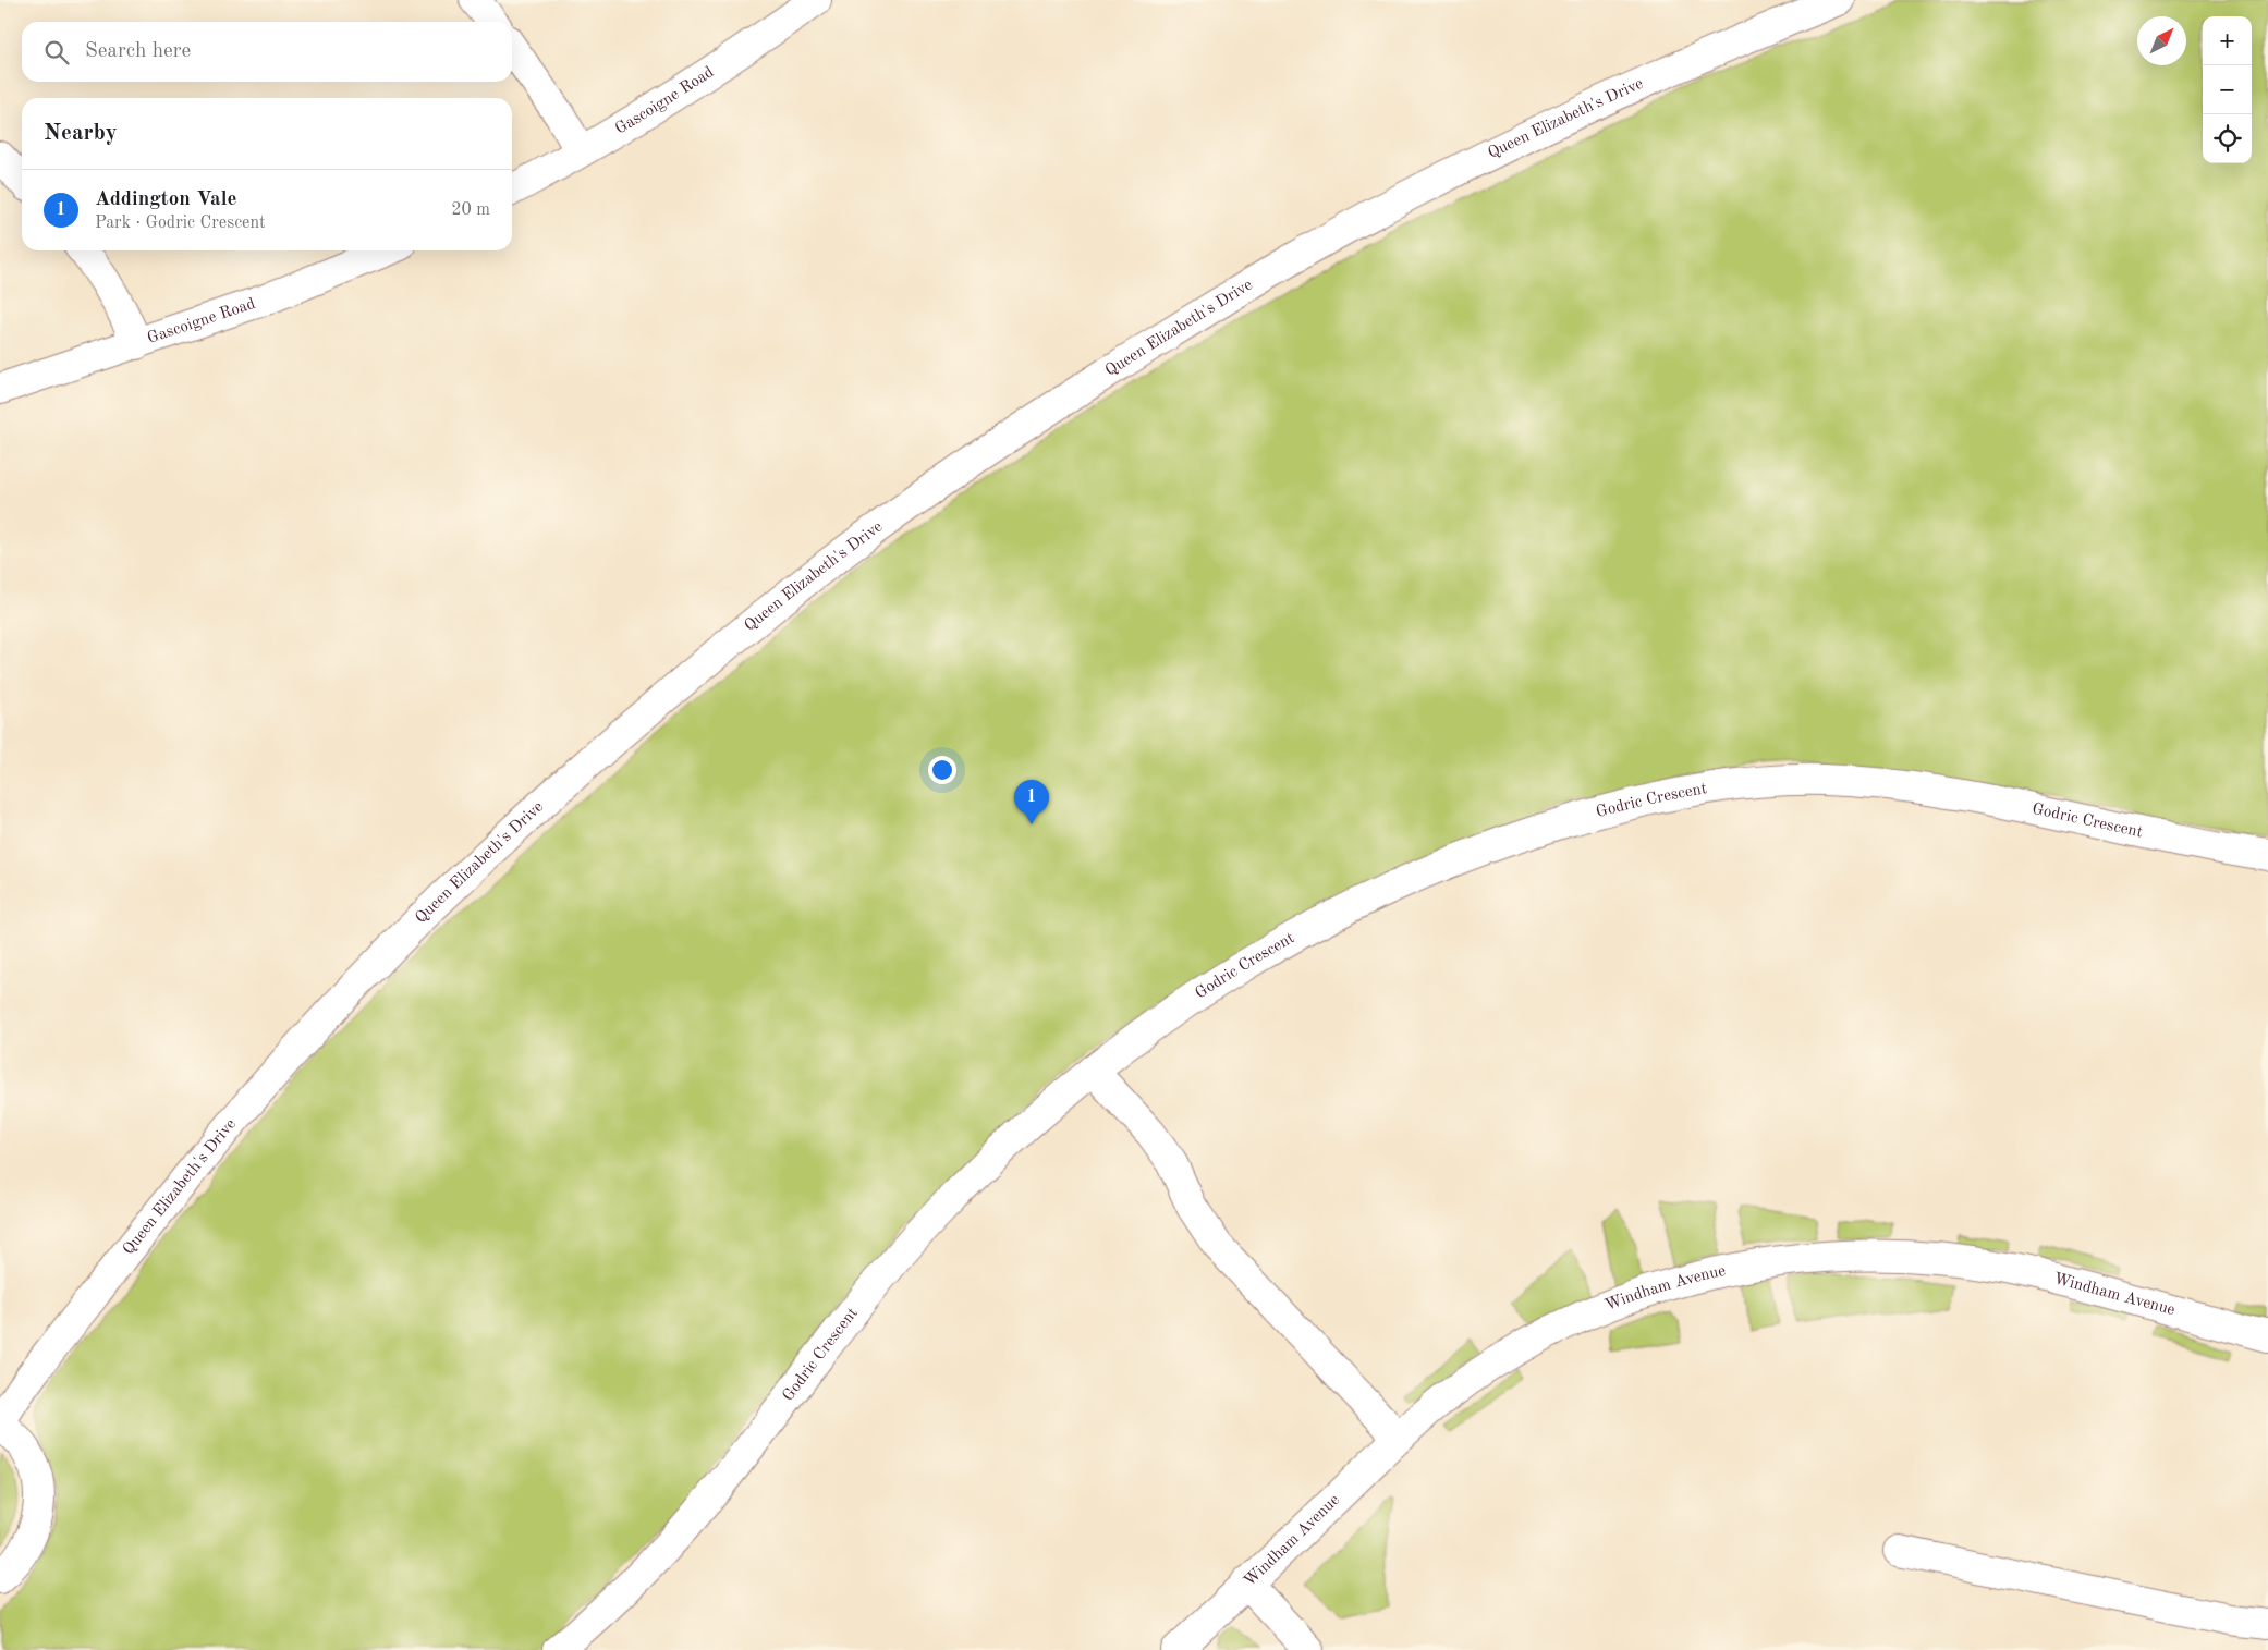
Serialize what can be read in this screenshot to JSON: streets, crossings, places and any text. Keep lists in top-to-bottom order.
{
  "streets": {
    "street": [
      "Gascoigne Road",
      "Queen Elizabeth's Drive",
      "Godric Crescent",
      "Windham Avenue"
    ]
  },
  "north": "top right",
  "page": {
    "map_buttons": ["+", "−"],
    "search": "Search here",
    "heading": "Nearby",
    "list": [
      {
        "mark": "1",
        "name": "Addington Vale",
        "note": "Park · Godric Crescent",
        "value": "20 m"
      }
    ],
    "pins": "1"
  }
}
